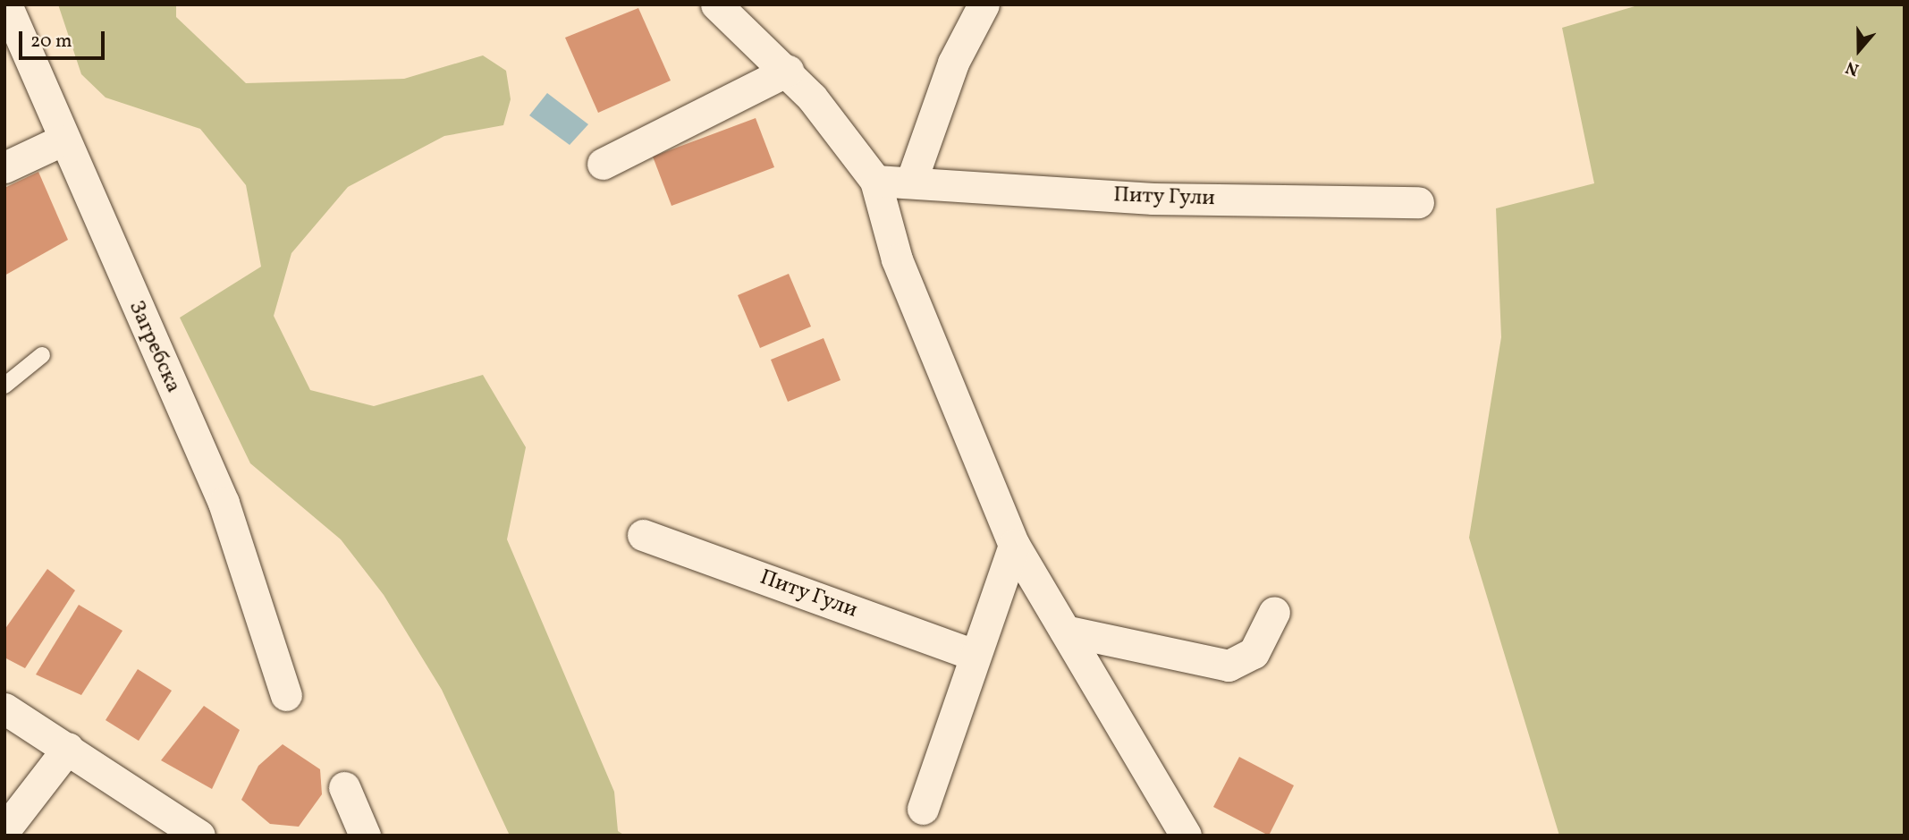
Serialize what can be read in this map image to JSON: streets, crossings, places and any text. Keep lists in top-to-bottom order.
{
  "streets": {
    "street": ["Питу Гули", "Загребска"]
  },
  "scale_bar": "20 m",
  "north": "bottom"
}
